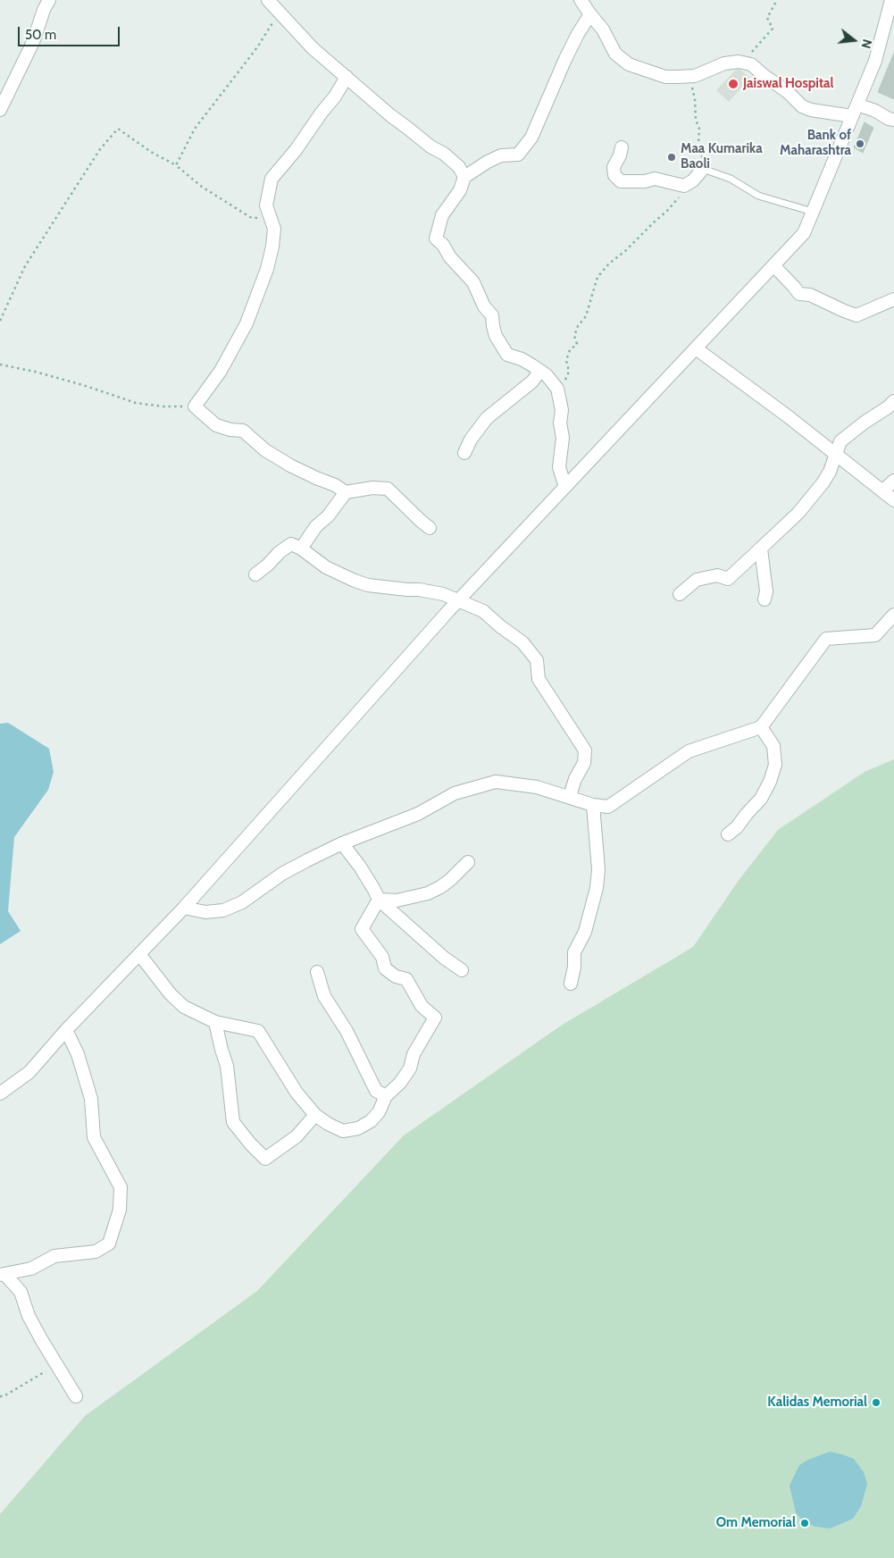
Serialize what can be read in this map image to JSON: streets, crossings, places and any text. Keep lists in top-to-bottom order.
{
  "places": [
    "Jaiswal Hospital",
    "Bank of Maharashtra",
    "Maa Kumarika Baoli",
    "Kalidas Memorial",
    "Om Memorial"
  ],
  "scale_bar": "50 m",
  "north": "right"
}
